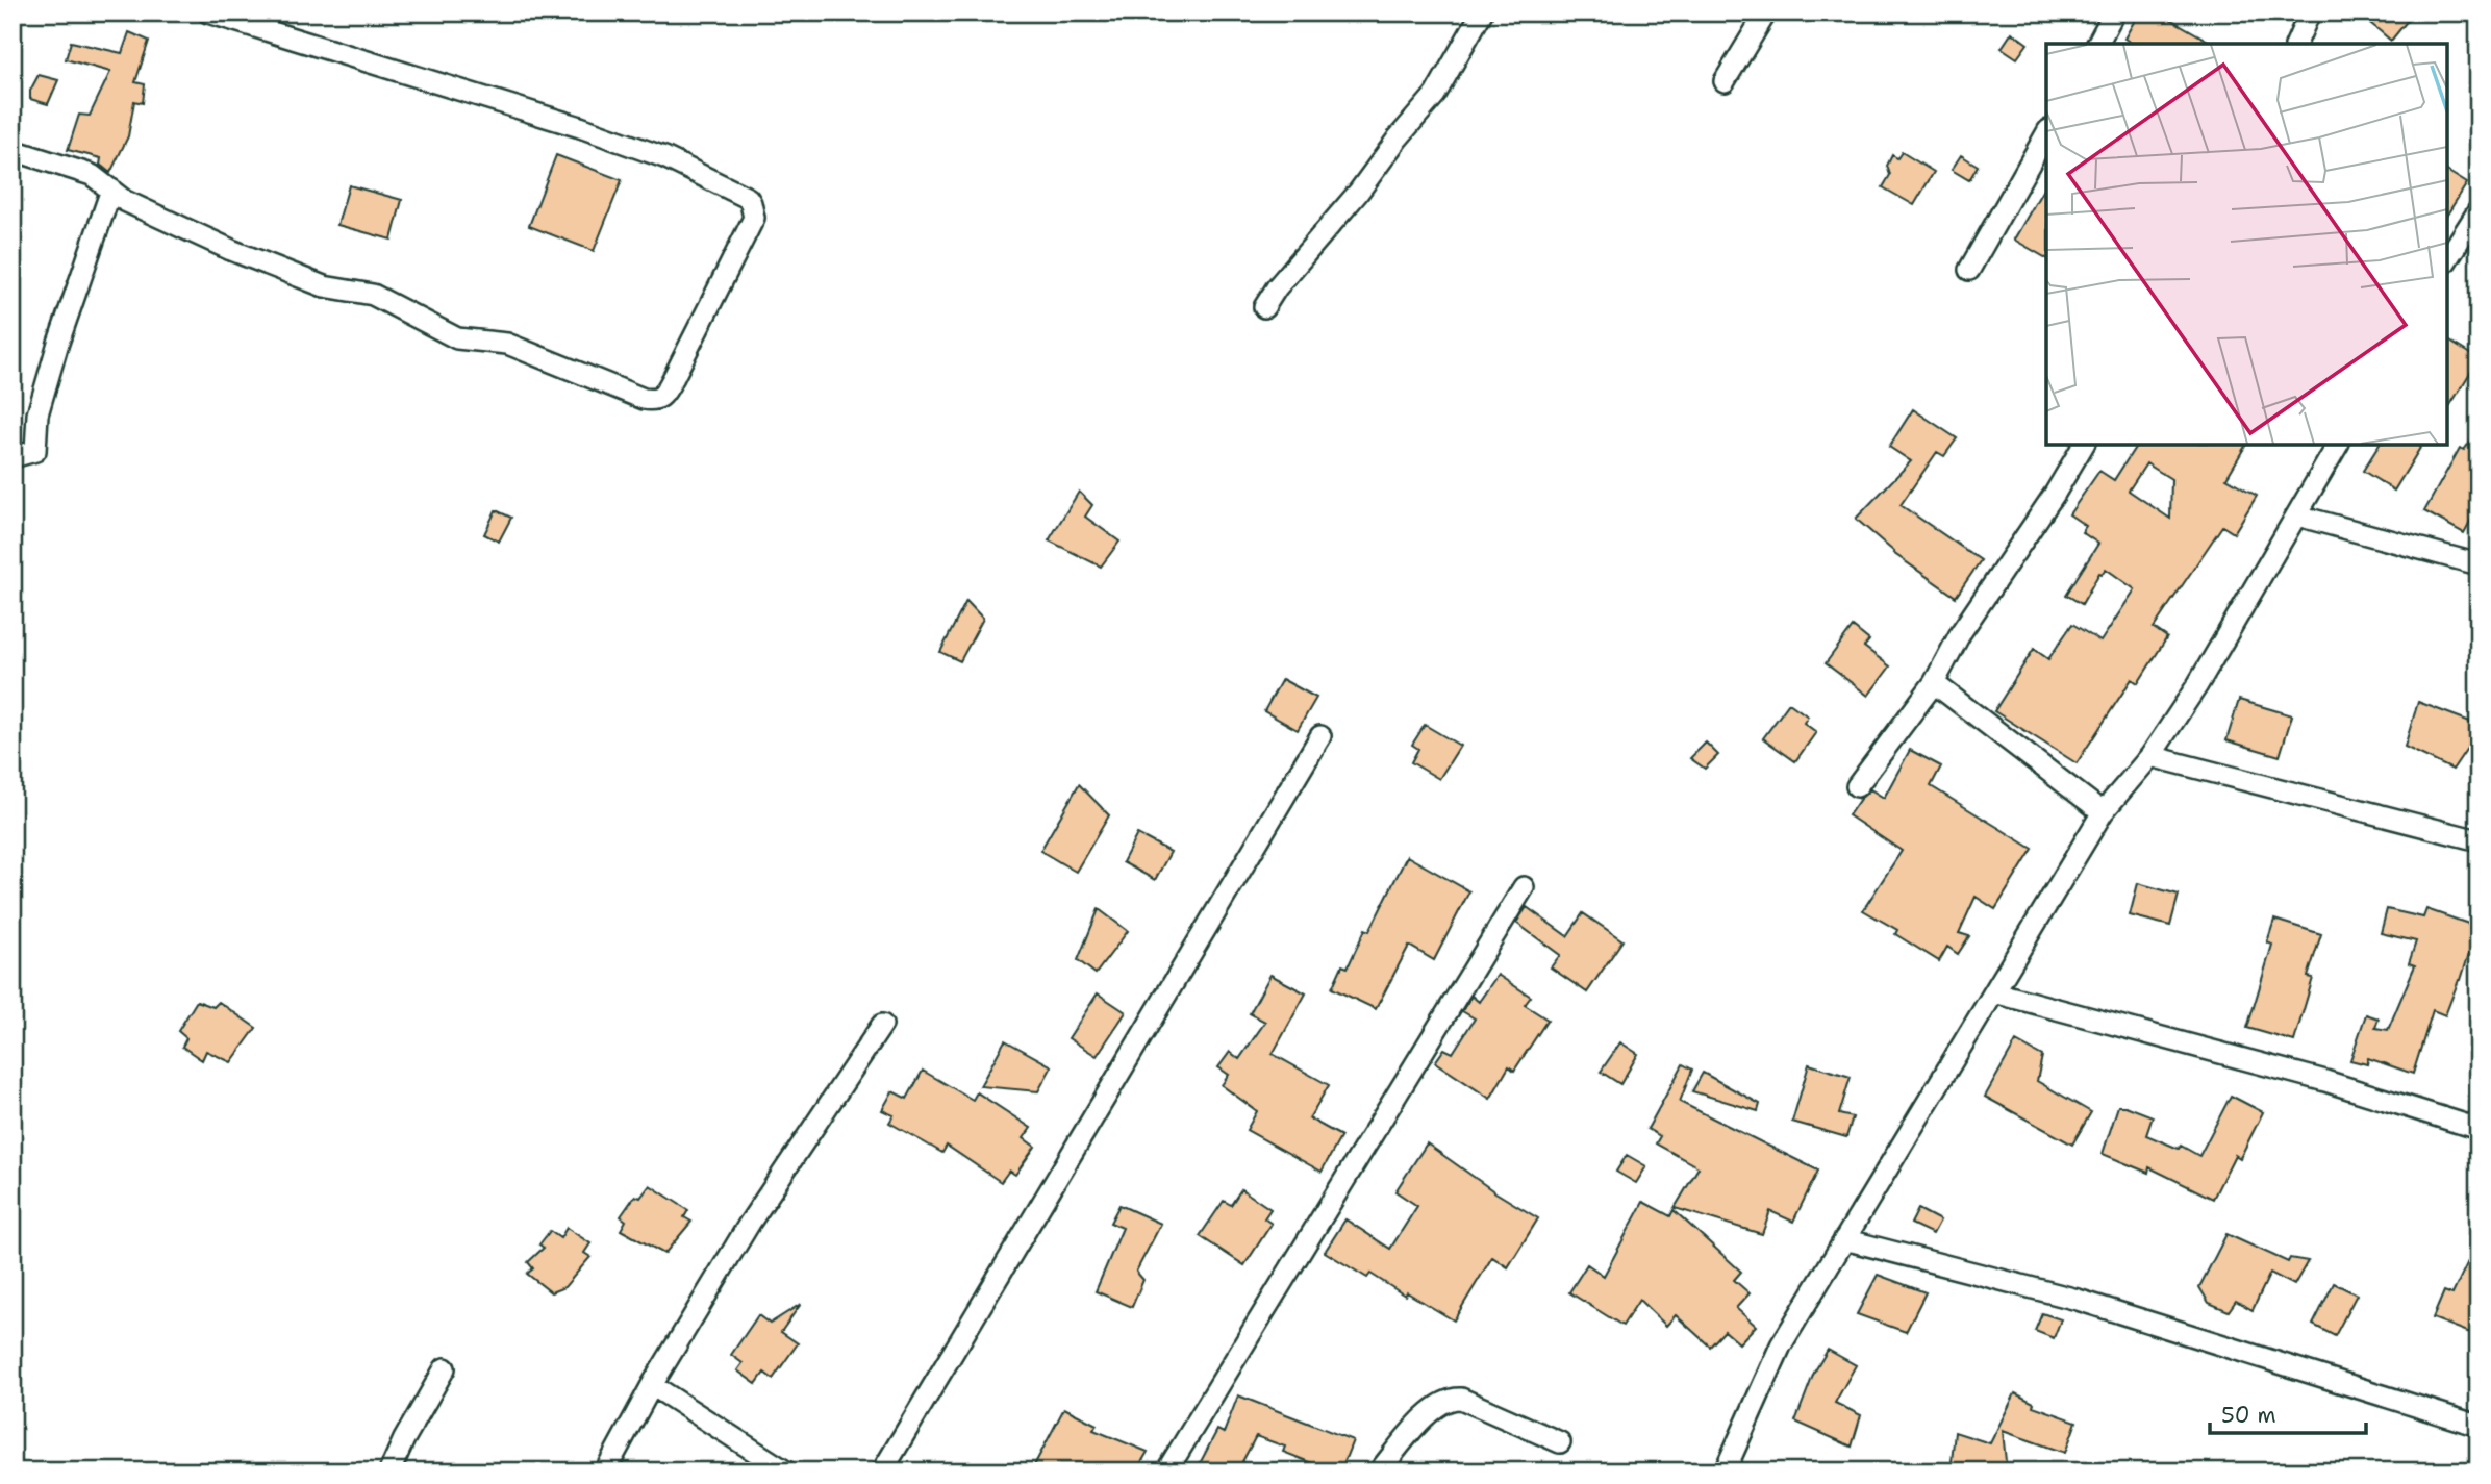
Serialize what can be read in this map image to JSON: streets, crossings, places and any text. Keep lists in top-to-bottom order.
{
  "scale_bar": "50 m"
}
